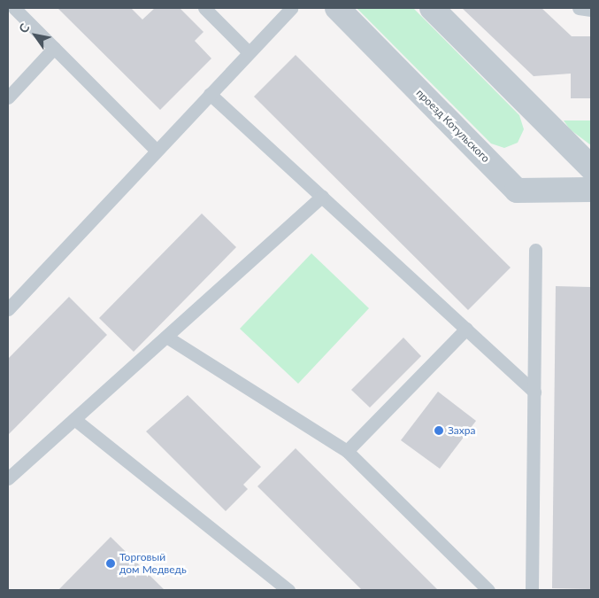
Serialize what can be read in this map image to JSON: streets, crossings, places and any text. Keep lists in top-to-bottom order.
{
  "streets": {
    "street": ["проезд Котульского"]
  },
  "places": ["Захра", "Торговый дом Медведь"],
  "north": "top left"
}
